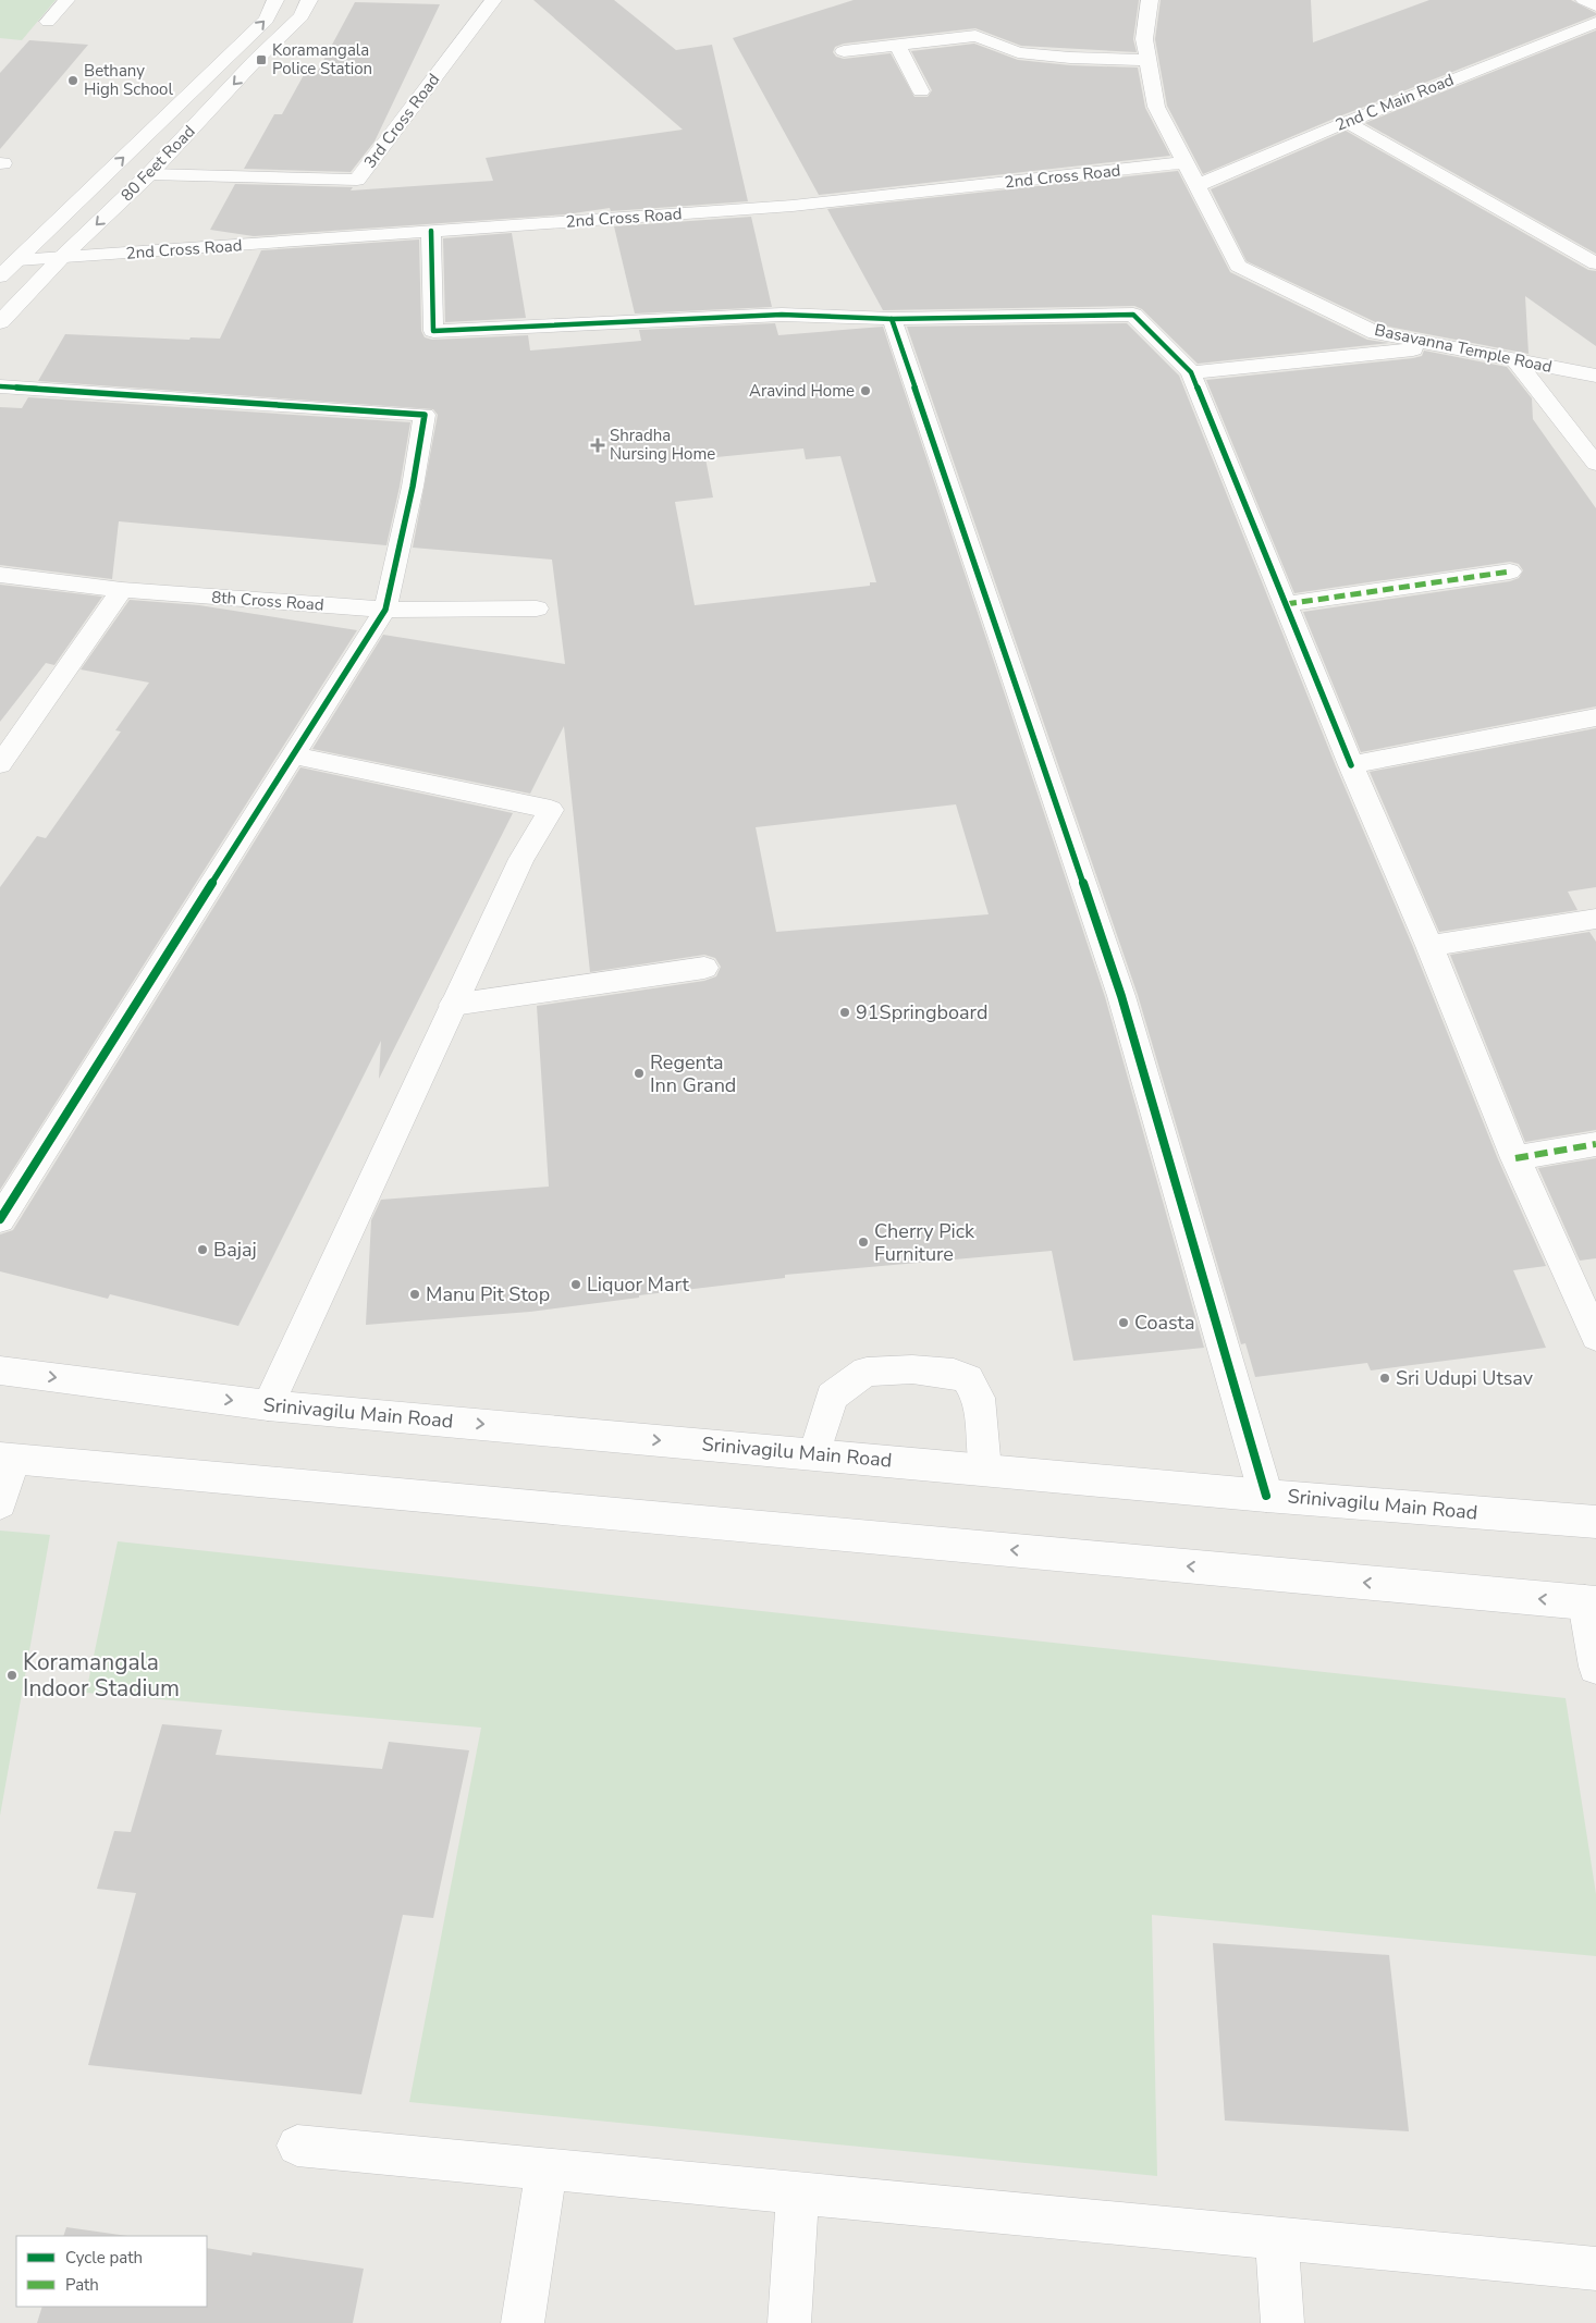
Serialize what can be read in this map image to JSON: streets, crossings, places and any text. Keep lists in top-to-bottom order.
{
  "streets": {
    "street": [
      "2nd C Main Road",
      "3rd Cross Road",
      "80 Feet Road",
      "2nd Cross Road",
      "Basavanna Temple Road",
      "8th Cross Road",
      "Srinivagilu Main Road"
    ]
  },
  "crossings": [
    ["2nd C Main Road", "Basavanna Temple Road"],
    ["3rd Cross Road", "80 Feet Road"],
    ["80 Feet Road", "2nd Cross Road"],
    ["2nd Cross Road", "Basavanna Temple Road"]
  ],
  "places": {
    "transit": ["Koramangala Police Station"],
    "other": [
      "Bethany High School",
      "Aravind Home",
      "91Springboard",
      "Regenta Inn Grand",
      "Cherry Pick Furniture",
      "Bajaj",
      "Liquor Mart",
      "Manu Pit Stop",
      "Coasta",
      "Sri Udupi Utsav",
      "Koramangala Indoor Stadium"
    ],
    "health": ["Shradha Nursing Home"]
  },
  "legend": ["Cycle path", "Path"]
}
